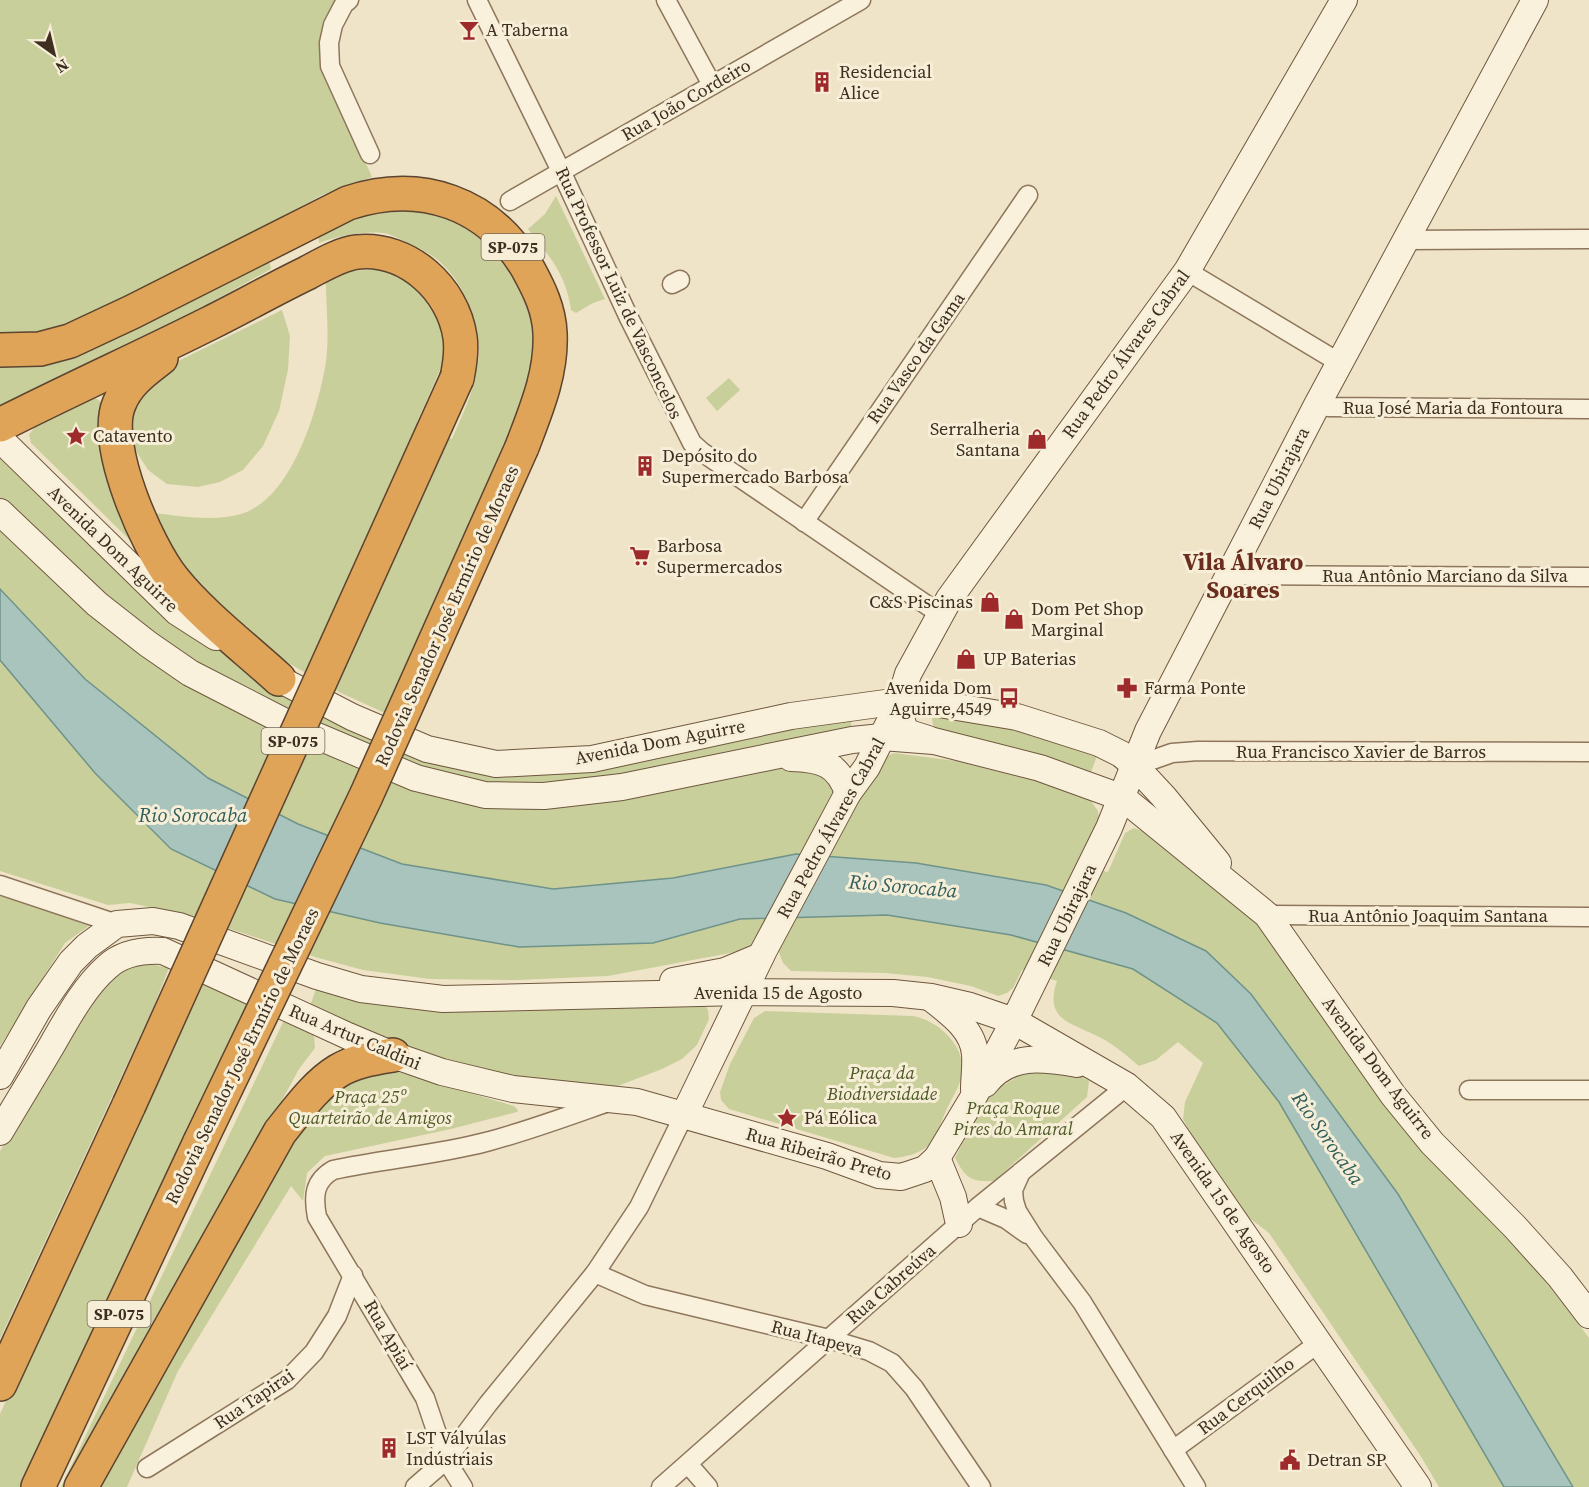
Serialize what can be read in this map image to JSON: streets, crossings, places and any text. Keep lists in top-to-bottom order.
{
  "streets": {
    "highway": ["SP-075", "Rodovia Senador José Ermírio de Moraes"],
    "main road": [
      "Rua Pedro Álvares Cabral",
      "Rua Ubirajara",
      "Avenida Dom Aguirre",
      "Avenida 15 de Agosto",
      "Rua Artur Caldini",
      "Rua Ribeirão Preto"
    ],
    "street": [
      "Rua João Cordeiro",
      "Rua Professor Luiz de Vasconcelos",
      "Rua Vasco da Gama",
      "Rua José Maria da Fontoura",
      "Rua Antônio Marciano da Silva",
      "Rua Francisco Xavier de Barros",
      "Rua Antônio Joaquim Santana",
      "Rua Cabreúva",
      "Rua Apiaí",
      "Rua Itapeva",
      "Rua Cerquilho",
      "Rua Tapirai"
    ]
  },
  "crossings": [
    ["Rua João Cordeiro", "Rua Professor Luiz de Vasconcelos"],
    ["Rua Professor Luiz de Vasconcelos", "Rua Pedro Álvares Cabral"],
    ["Rua Professor Luiz de Vasconcelos", "Rua Vasco da Gama"],
    ["Rua Pedro Álvares Cabral", "Avenida Dom Aguirre"],
    ["Rua José Maria da Fontoura", "Rua Ubirajara"],
    ["Rua Ubirajara", "Avenida Dom Aguirre"],
    ["Rua Ubirajara", "Rua Antônio Marciano da Silva"],
    ["Rua Ubirajara", "Rua Francisco Xavier de Barros"],
    ["Rua Ubirajara", "Avenida 15 de Agosto"],
    ["Rua Ubirajara", "Rua Ribeirão Preto"],
    ["Avenida Dom Aguirre", "Rua Francisco Xavier de Barros"],
    ["Avenida Dom Aguirre", "Rua Antônio Joaquim Santana"],
    ["Avenida 15 de Agosto", "Rua Ribeirão Preto"],
    ["Avenida 15 de Agosto", "Rua Cabreúva"],
    ["Avenida 15 de Agosto", "Rua Cerquilho"],
    ["Rua Artur Caldini", "Rua Ribeirão Preto"],
    ["Rua Artur Caldini", "Rua Apiaí"],
    ["Rua Cabreúva", "Rua Itapeva"],
    ["Rua Apiaí", "Rua Tapirai"]
  ],
  "districts": ["Vila Álvaro Soares"],
  "water": ["Rio Sorocaba"],
  "parks": ["Praça da Biodiversidade", "Praça 25º Quarteirão de Amigos", "Praça Roque Pires do Amaral"],
  "places": {
    "bar": ["A Taberna"],
    "building": ["Residencial Alice", "Depósito do Supermercado Barbosa", "LST Válvulas Indústriais"],
    "place": ["Catavento", "Pá Eólica"],
    "shop": [
      "Serralheria Santana",
      "C&S Piscinas",
      "Dom Pet Shop Marginal",
      "UP Baterias"
    ],
    "supermarket": ["Barbosa Supermercados"],
    "pharmacy": ["Farma Ponte"],
    "bus stop": ["Avenida Dom Aguirre,4549"],
    "public building": ["Detran SP"]
  },
  "north": "bottom right"
}
